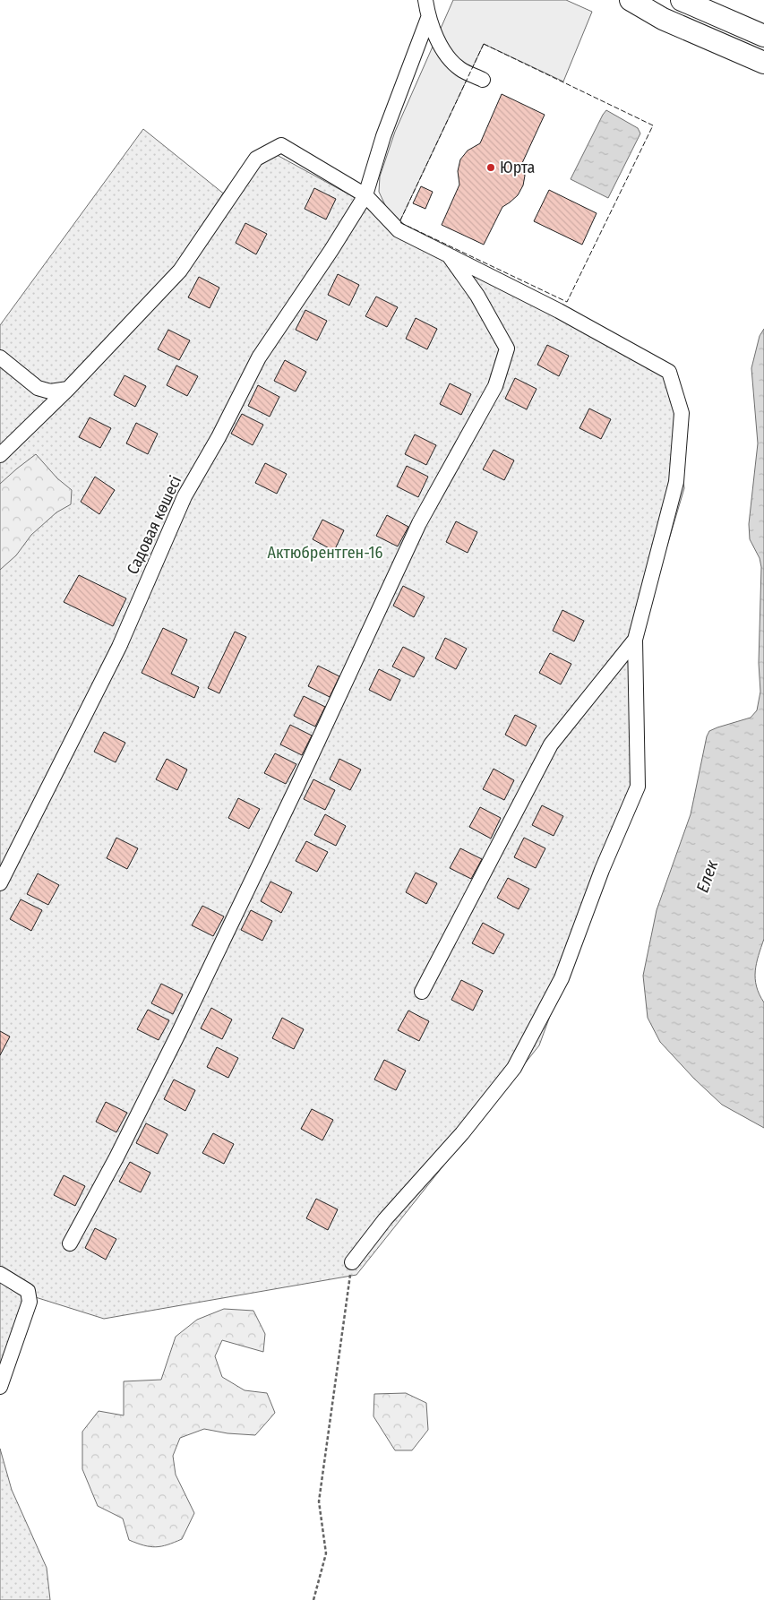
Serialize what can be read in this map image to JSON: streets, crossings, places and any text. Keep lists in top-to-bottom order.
{
  "streets": {
    "lane": ["Садовая көшесі"]
  },
  "water": ["Елек"],
  "parks": ["Актюбрентген-16"],
  "places": ["Юрта"]
}
